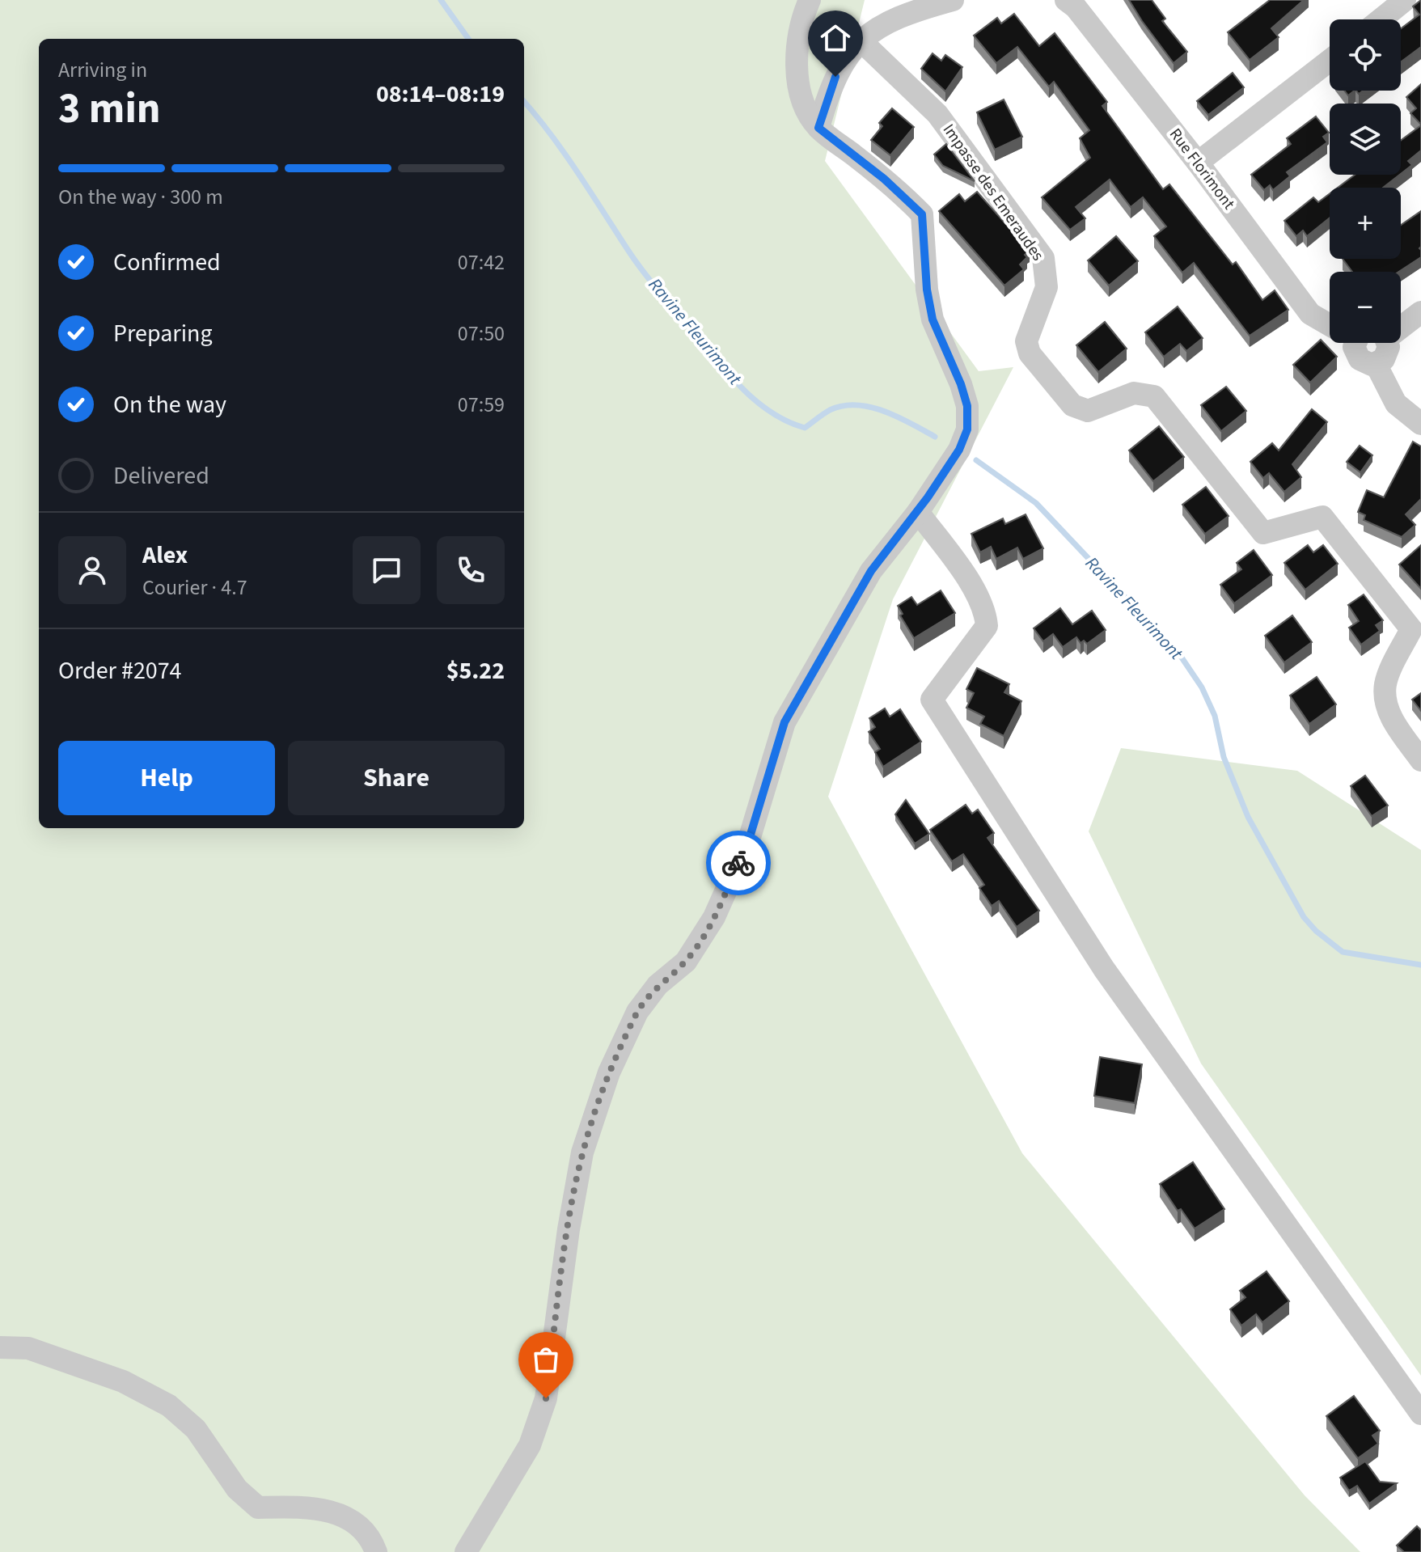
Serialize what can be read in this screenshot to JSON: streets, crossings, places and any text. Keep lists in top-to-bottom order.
{
  "streets": {
    "street": ["Rue Florimont", "Impasse des Emeraudes"]
  },
  "water": ["Ravine Fleurimont"],
  "page": {
    "map_buttons": ["+", "−"],
    "heading": ["3 min", "Arriving in", "08:14–08:19"],
    "panel": [
      "Alex",
      "Courier · 4.7",
      "Order #2074",
      "$5.22"
    ],
    "bar": "On the way · 300 m",
    "list": [
      ["Confirmed", "07:42"],
      ["Preparing", "07:50"],
      ["On the way", "07:59"],
      "Delivered"
    ],
    "buttons": ["Help", "Share"]
  }
}
